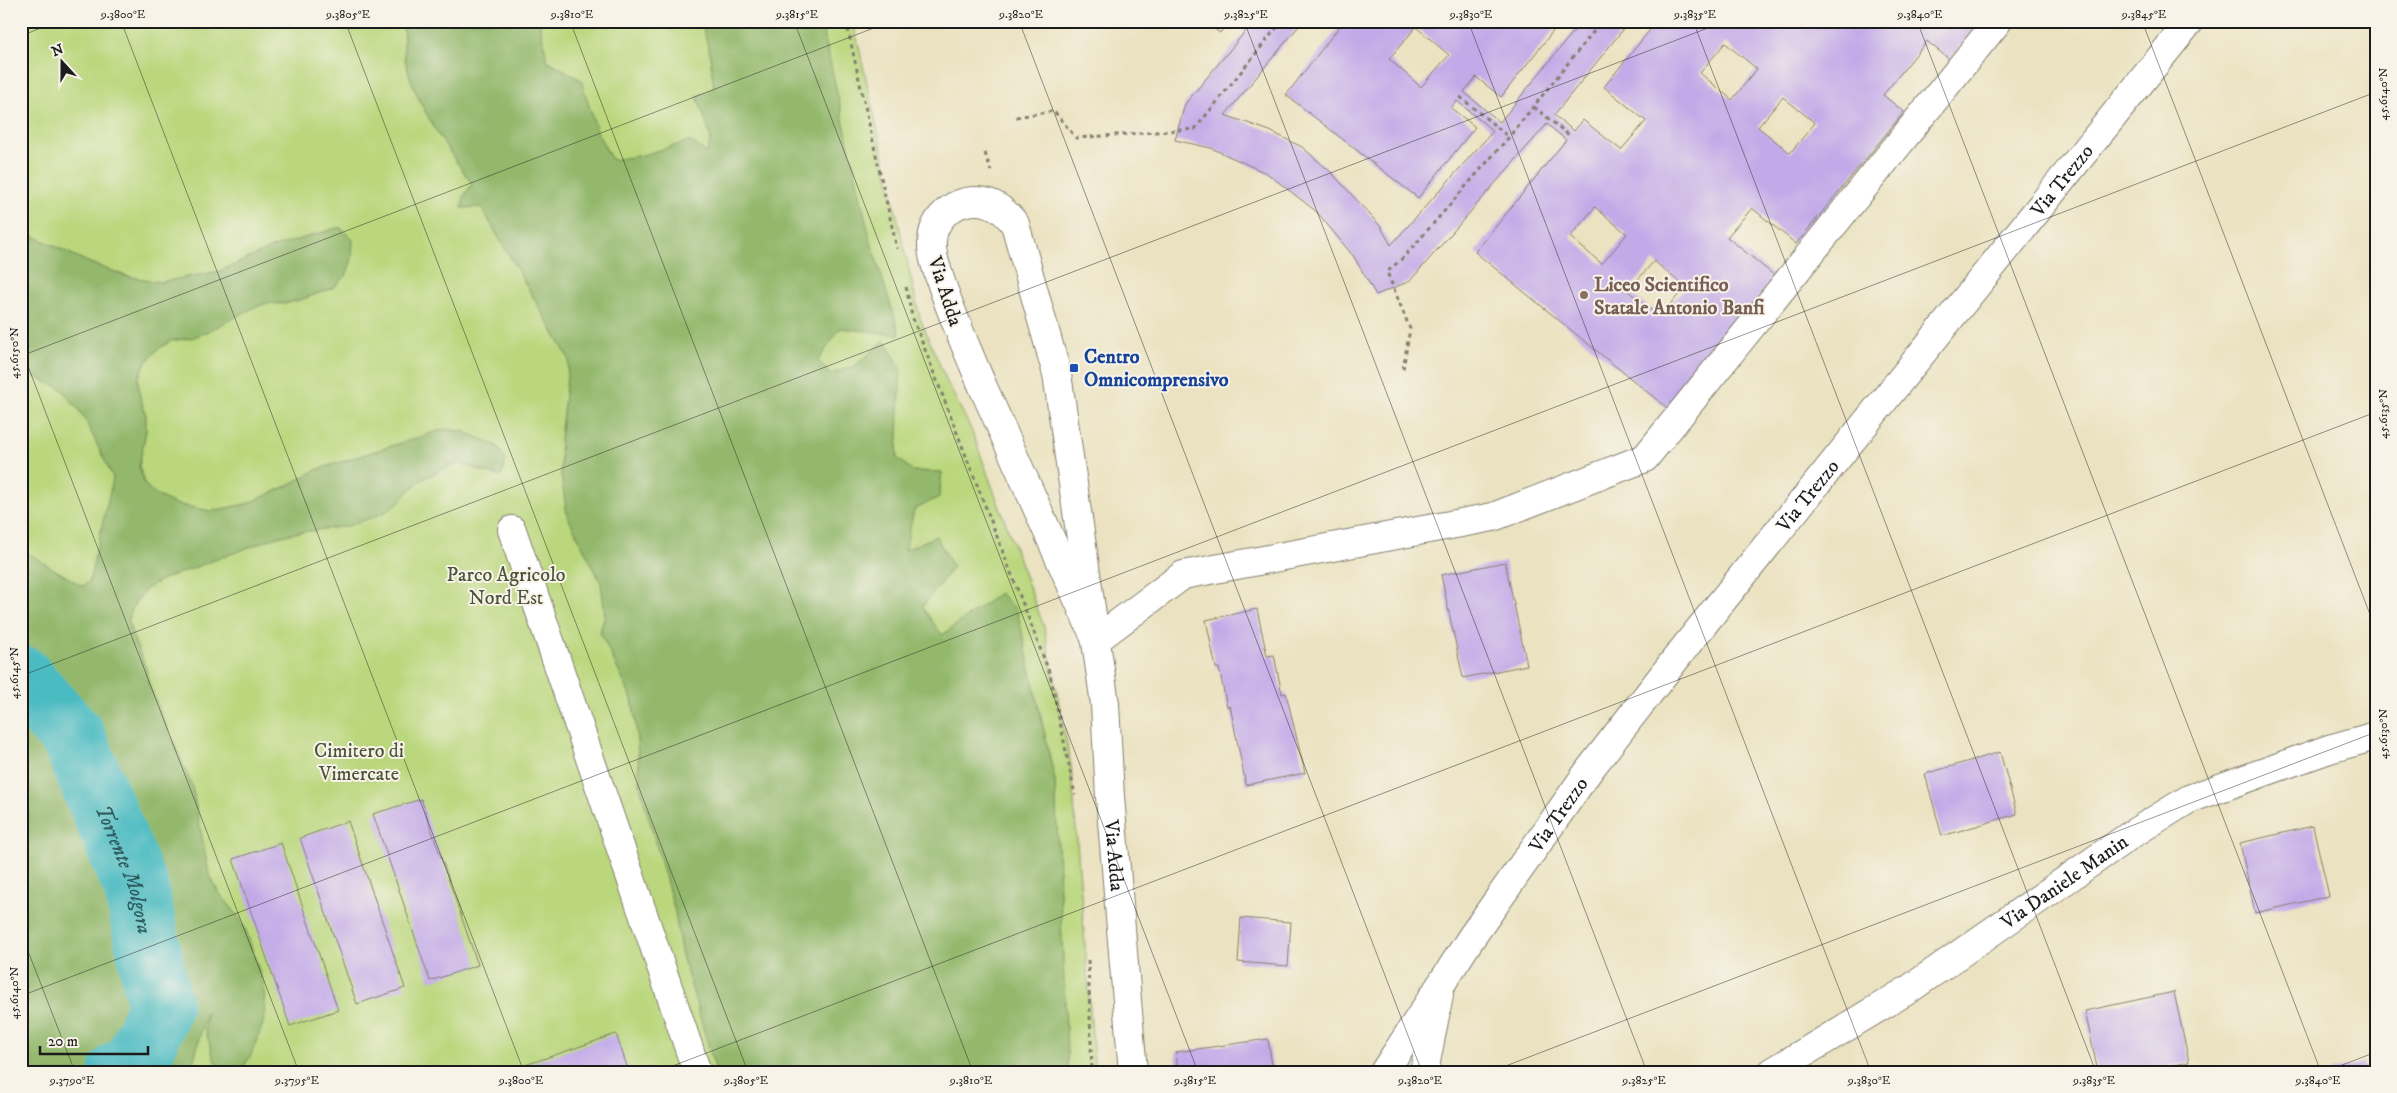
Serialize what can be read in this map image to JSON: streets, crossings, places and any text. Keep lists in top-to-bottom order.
{
  "streets": {
    "street": ["Via Trezzo", "Via Adda", "Via Daniele Manin"]
  },
  "water": ["Torrente Molgora"],
  "parks": ["Parco Agricolo Nord Est", "Cimitero di Vimercate"],
  "places": {
    "other": ["Liceo Scientifico Statale Antonio Banfi"],
    "transit": ["Centro Omnicomprensivo"]
  },
  "scale_bar": "20 m",
  "north": "top",
  "coordinates": [
    "9.3800°E",
    "9.3805°E",
    "9.3810°E",
    "9.3815°E",
    "9.3820°E",
    "9.3825°E",
    "9.3830°E",
    "9.3835°E",
    "9.3840°E",
    "9.3845°E",
    "45.6140°N",
    "45.6150°N",
    "45.6135°N",
    "45.6145°N",
    "45.6130°N",
    "9.3790°E",
    "9.3795°E"
  ]
}
